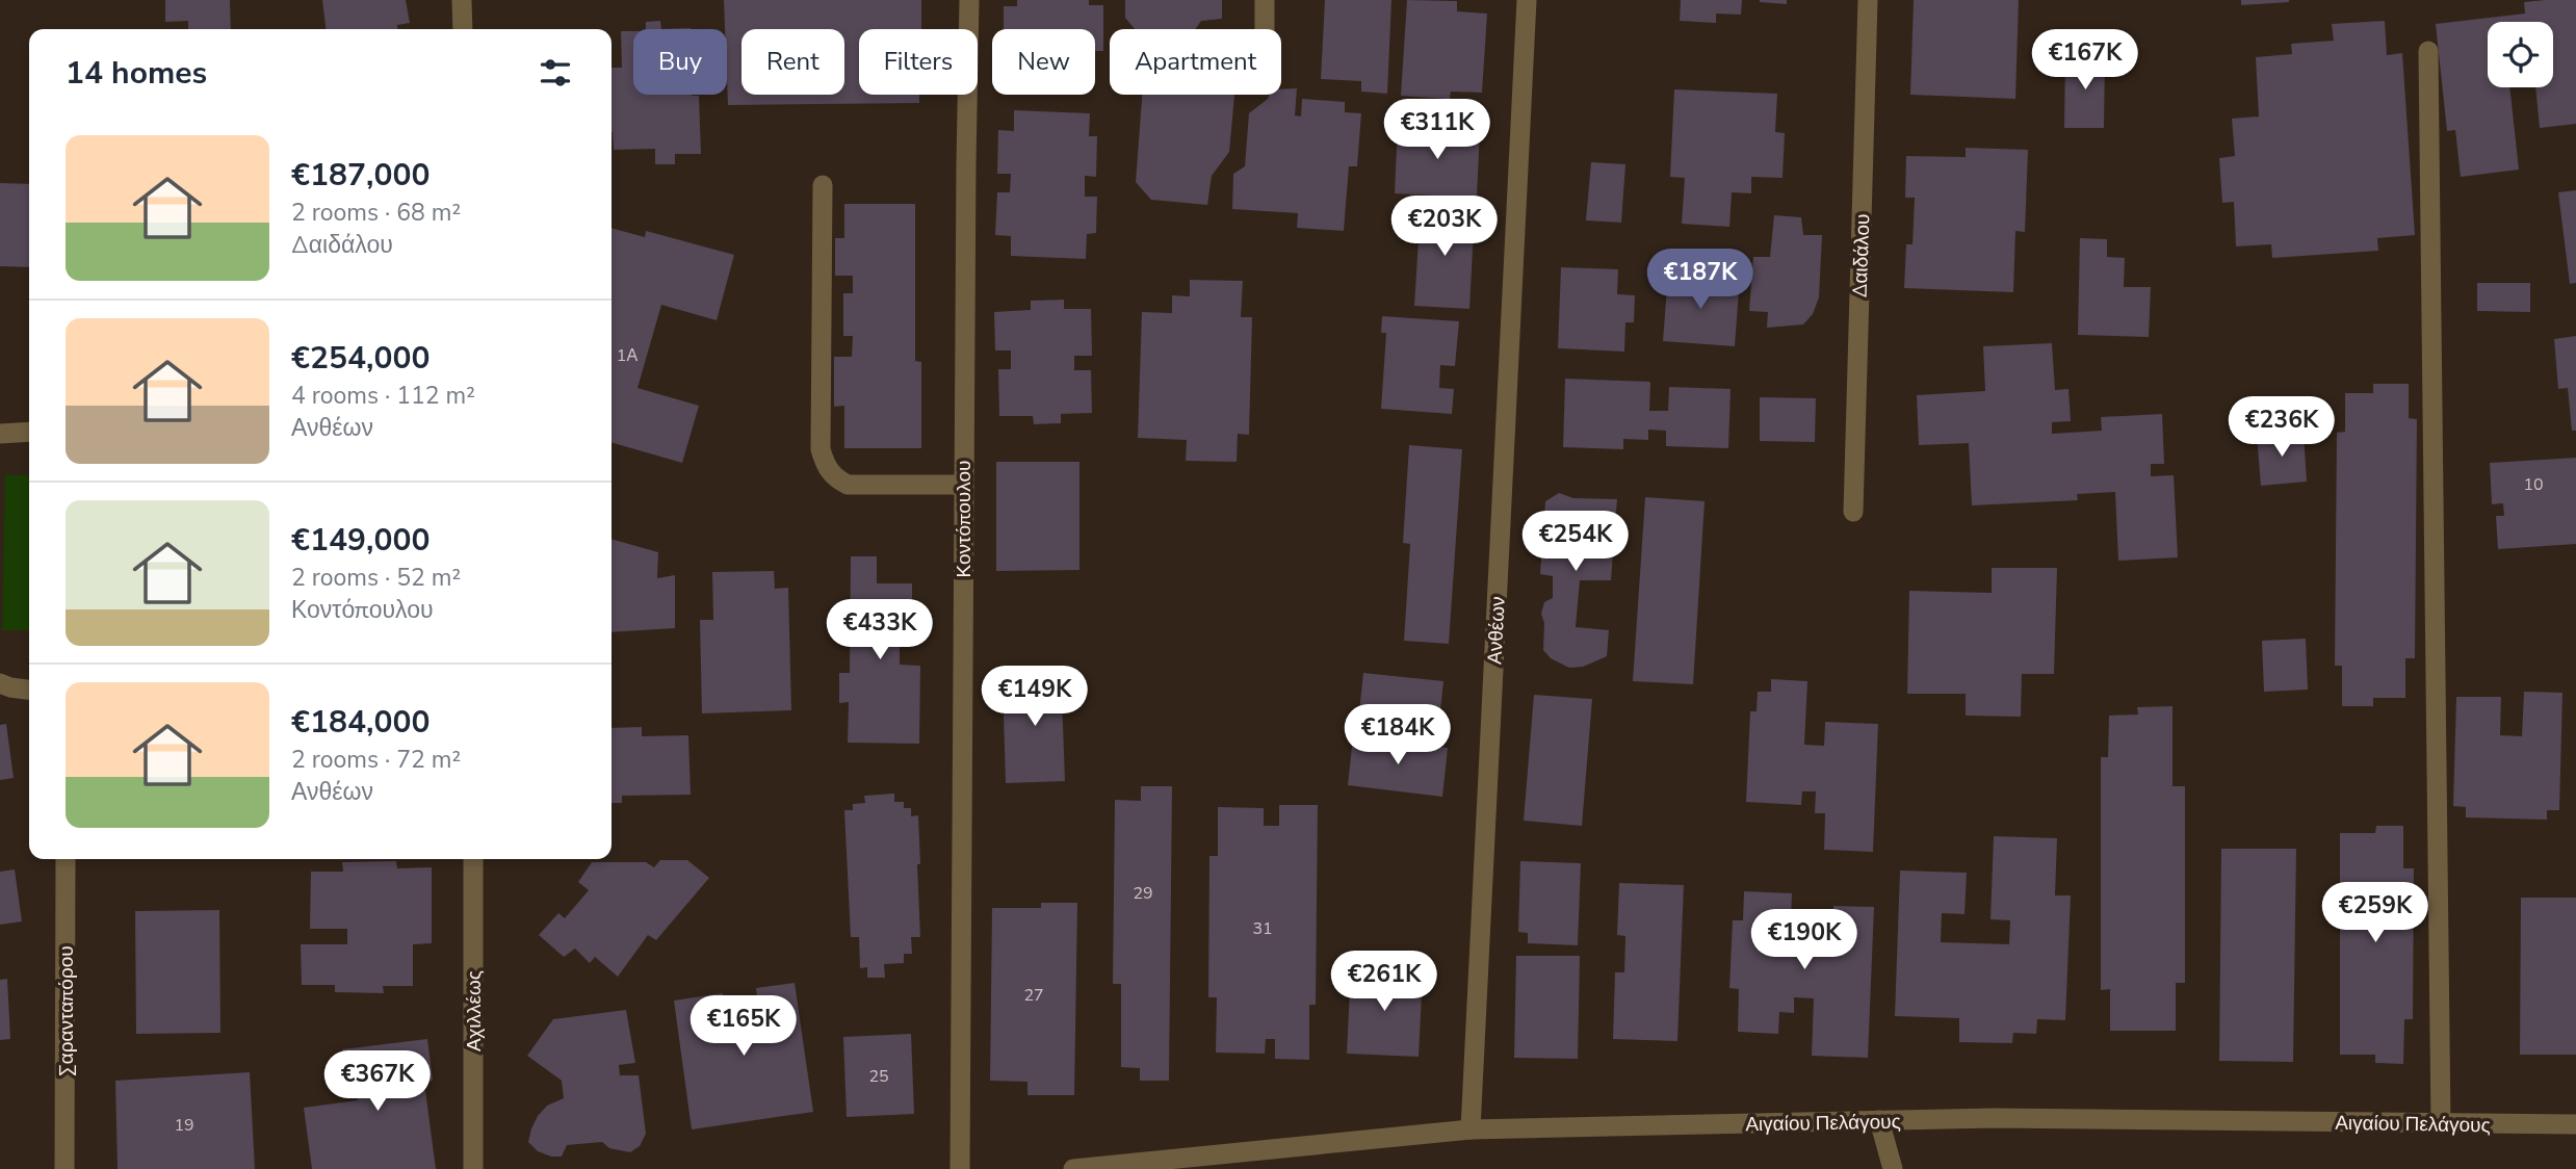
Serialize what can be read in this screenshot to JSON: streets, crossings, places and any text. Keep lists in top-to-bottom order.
{
  "streets": {
    "street": [
      "Δαιδάλου",
      "Κοντόπουλου",
      "Ανθέων",
      "Σαρανταπόρου",
      "Αχιλλέως",
      "Αιγαίου Πελάγους"
    ]
  },
  "crossings": [
    ["Ανθέων", "Αιγαίου Πελάγους"]
  ],
  "house_numbers": [
    "1Α",
    "10",
    "29",
    "31",
    "27",
    "25",
    "19"
  ],
  "page": {
    "price": [
      "€167K",
      "€311K",
      "€203K",
      "€187K",
      "€236K",
      "€254K",
      "€433K",
      "€149K",
      "€184K",
      "€259K",
      "€190K",
      "€261K",
      "€165K",
      "€367K"
    ],
    "chip": [
      "Buy",
      "Rent",
      "Filters",
      "New",
      "Apartment"
    ],
    "heading": "14 homes",
    "list": [
      {
        "name": "€187,000",
        "note": "2 rooms · 68 m² · Δαιδάλου"
      },
      {
        "name": "€254,000",
        "note": "4 rooms · 112 m² · Ανθέων"
      },
      {
        "name": "€149,000",
        "note": "2 rooms · 52 m² · Κοντόπουλου"
      },
      {
        "name": "€184,000",
        "note": "2 rooms · 72 m² · Ανθέων"
      }
    ]
  }
}
